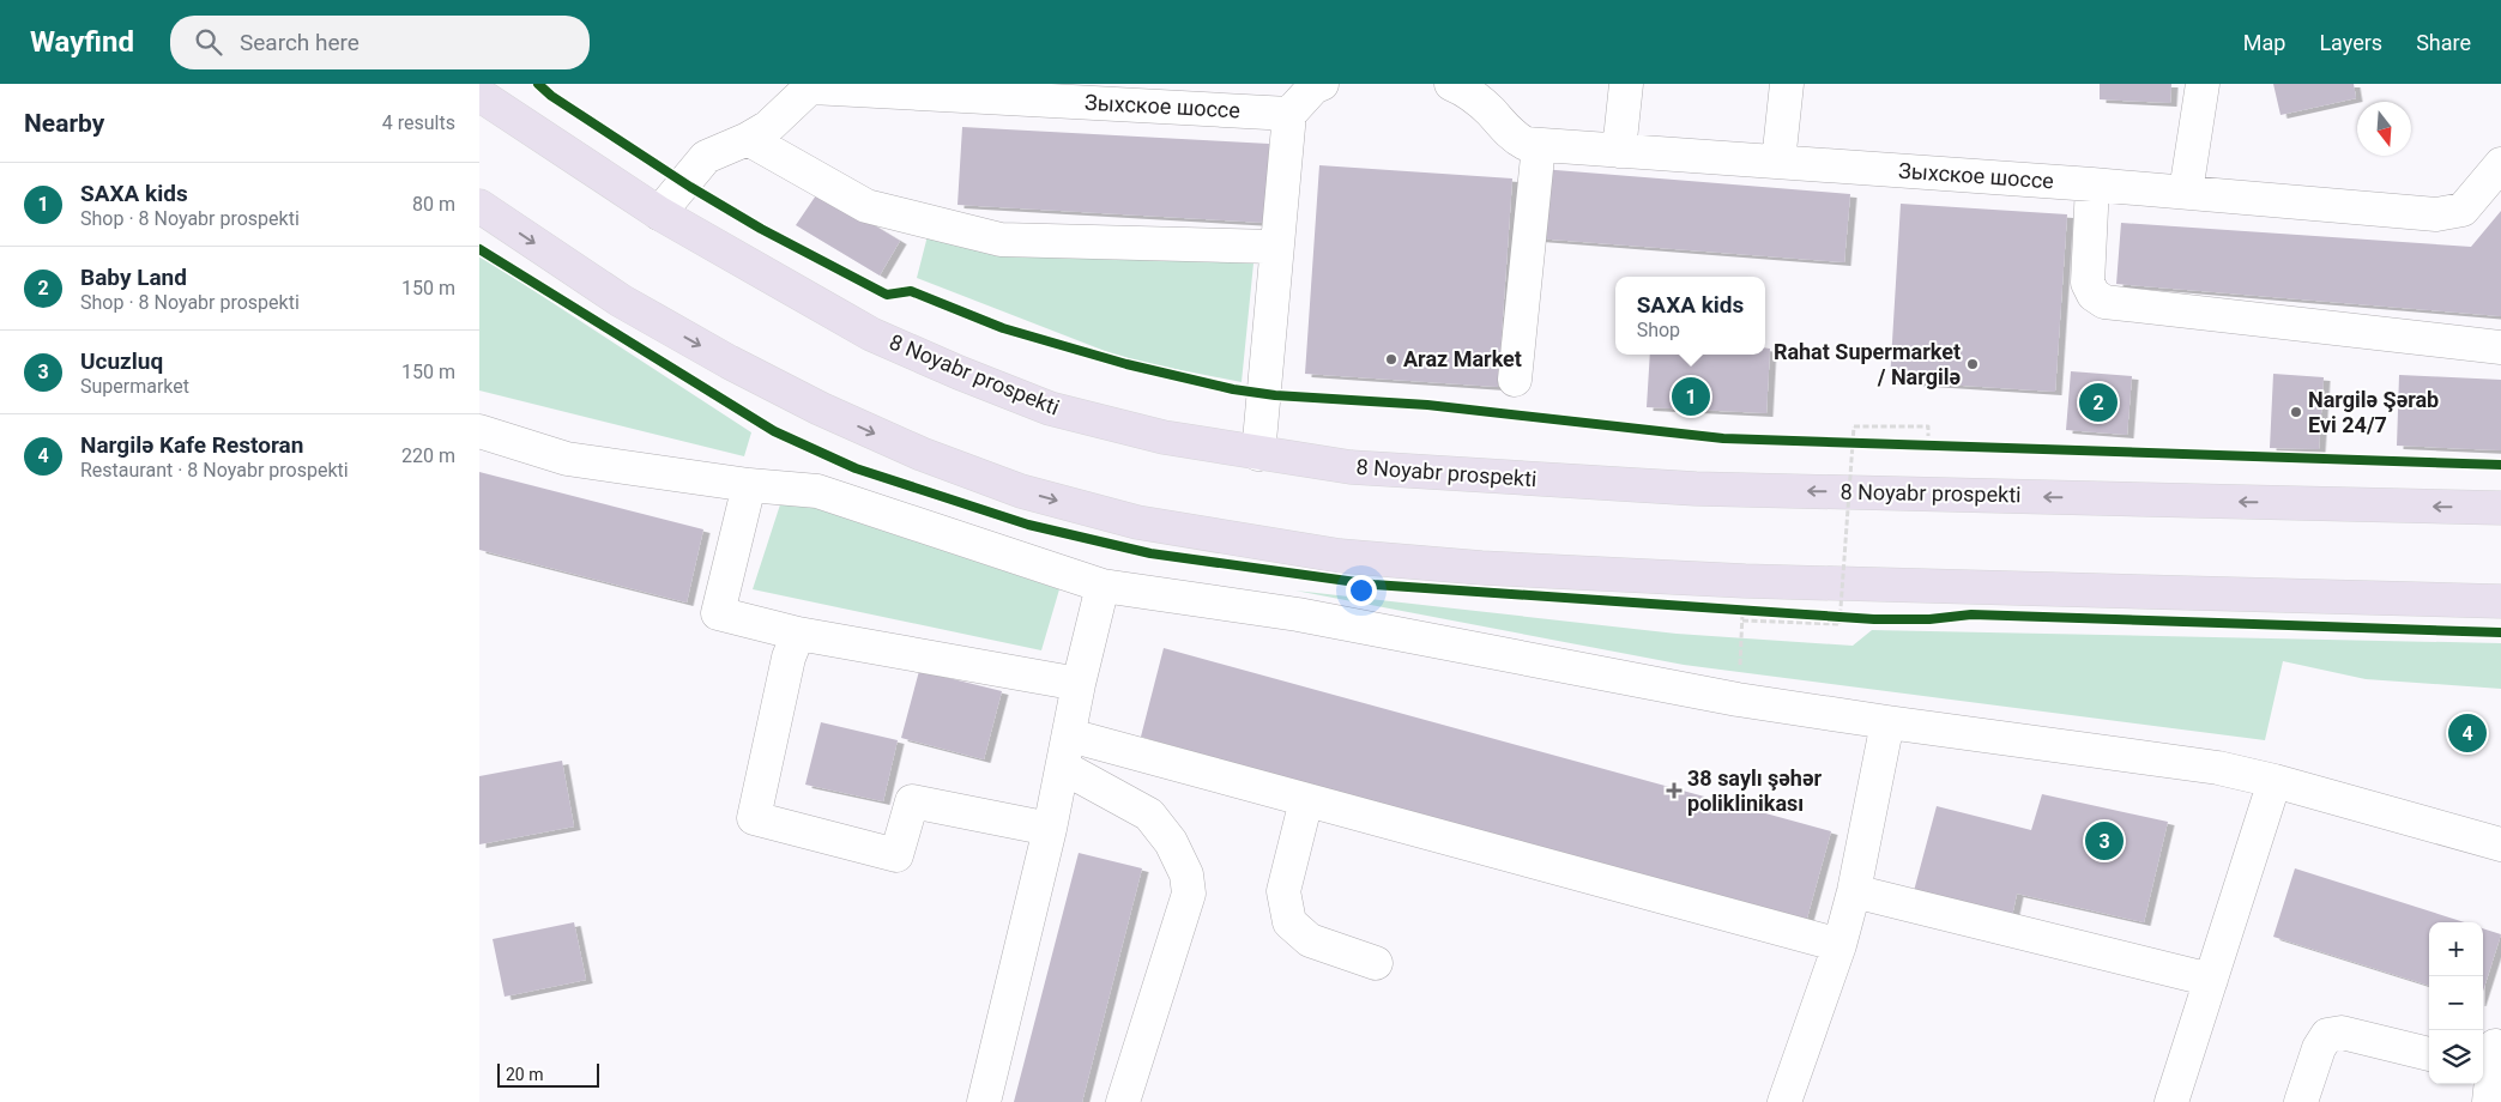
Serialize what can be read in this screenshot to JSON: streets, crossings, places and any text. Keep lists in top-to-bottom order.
{
  "streets": {
    "highway": ["8 Noyabr prospekti"],
    "lane": ["Зыхское шоссе"]
  },
  "places": {
    "other": ["Araz Market", "Rahat Supermarket / Nargilə", "Nargilə Şərab Evi 24/7"],
    "health": ["38 saylı şəhər poliklinikası"]
  },
  "scale_bar": "20 m",
  "north": "bottom",
  "page": {
    "header": "Wayfind",
    "search": "Search here",
    "nav": ["Map", "Layers", "Share"],
    "heading": ["Nearby", "4 results"],
    "list": [
      {
        "mark": "1",
        "name": "SAXA kids",
        "note": "Shop · 8 Noyabr prospekti",
        "value": "80 m"
      },
      {
        "mark": "2",
        "name": "Baby Land",
        "note": "Shop · 8 Noyabr prospekti",
        "value": "150 m"
      },
      {
        "mark": "3",
        "name": "Ucuzluq",
        "note": "Supermarket",
        "value": "150 m"
      },
      {
        "mark": "4",
        "name": "Nargilə Kafe Restoran",
        "note": "Restaurant · 8 Noyabr prospekti",
        "value": "220 m"
      }
    ],
    "popup": ["SAXA kids", "Shop"],
    "pins": [
      "1",
      "2",
      "4",
      "3"
    ],
    "map_buttons": ["+", "−"],
    "scale": "20 m"
  }
}
